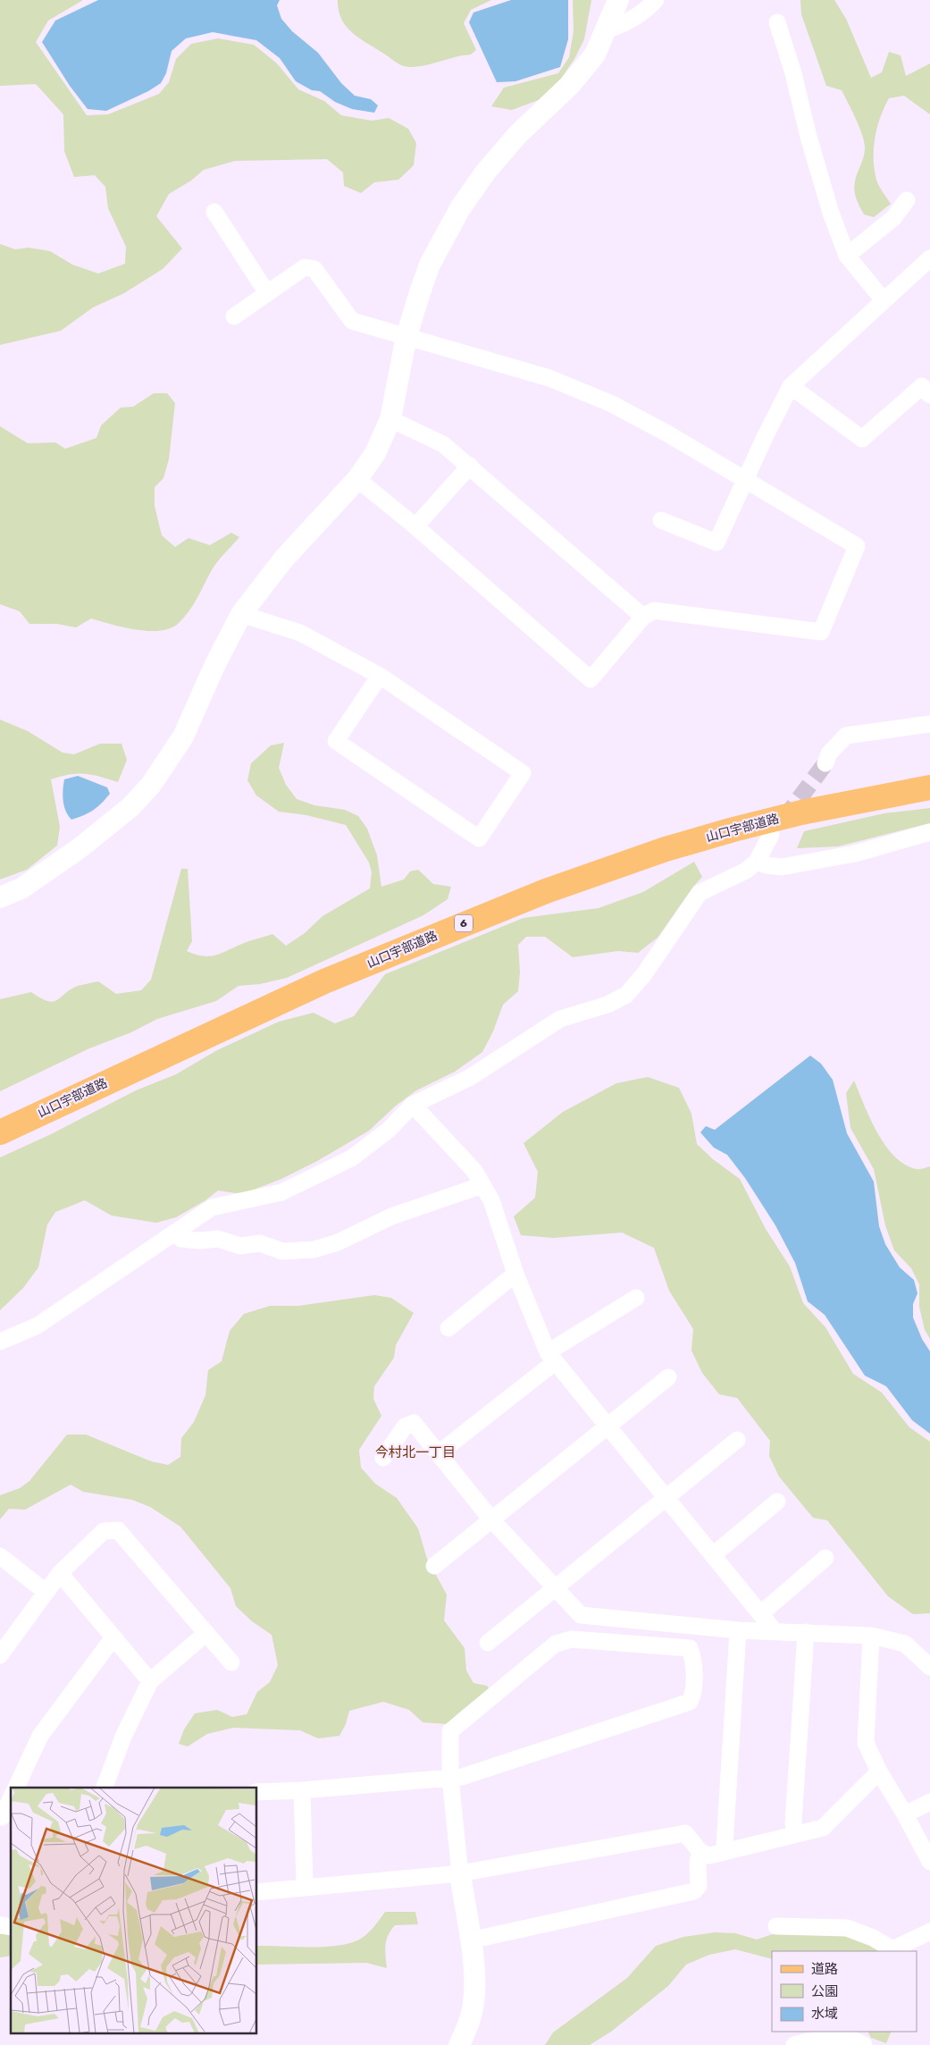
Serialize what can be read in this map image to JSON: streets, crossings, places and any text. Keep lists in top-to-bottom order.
{
  "streets": {
    "main road": ["山口宇部道路", "6"]
  },
  "districts": ["今村北一丁目"],
  "legend": ["道路", "公園", "水域"]
}
